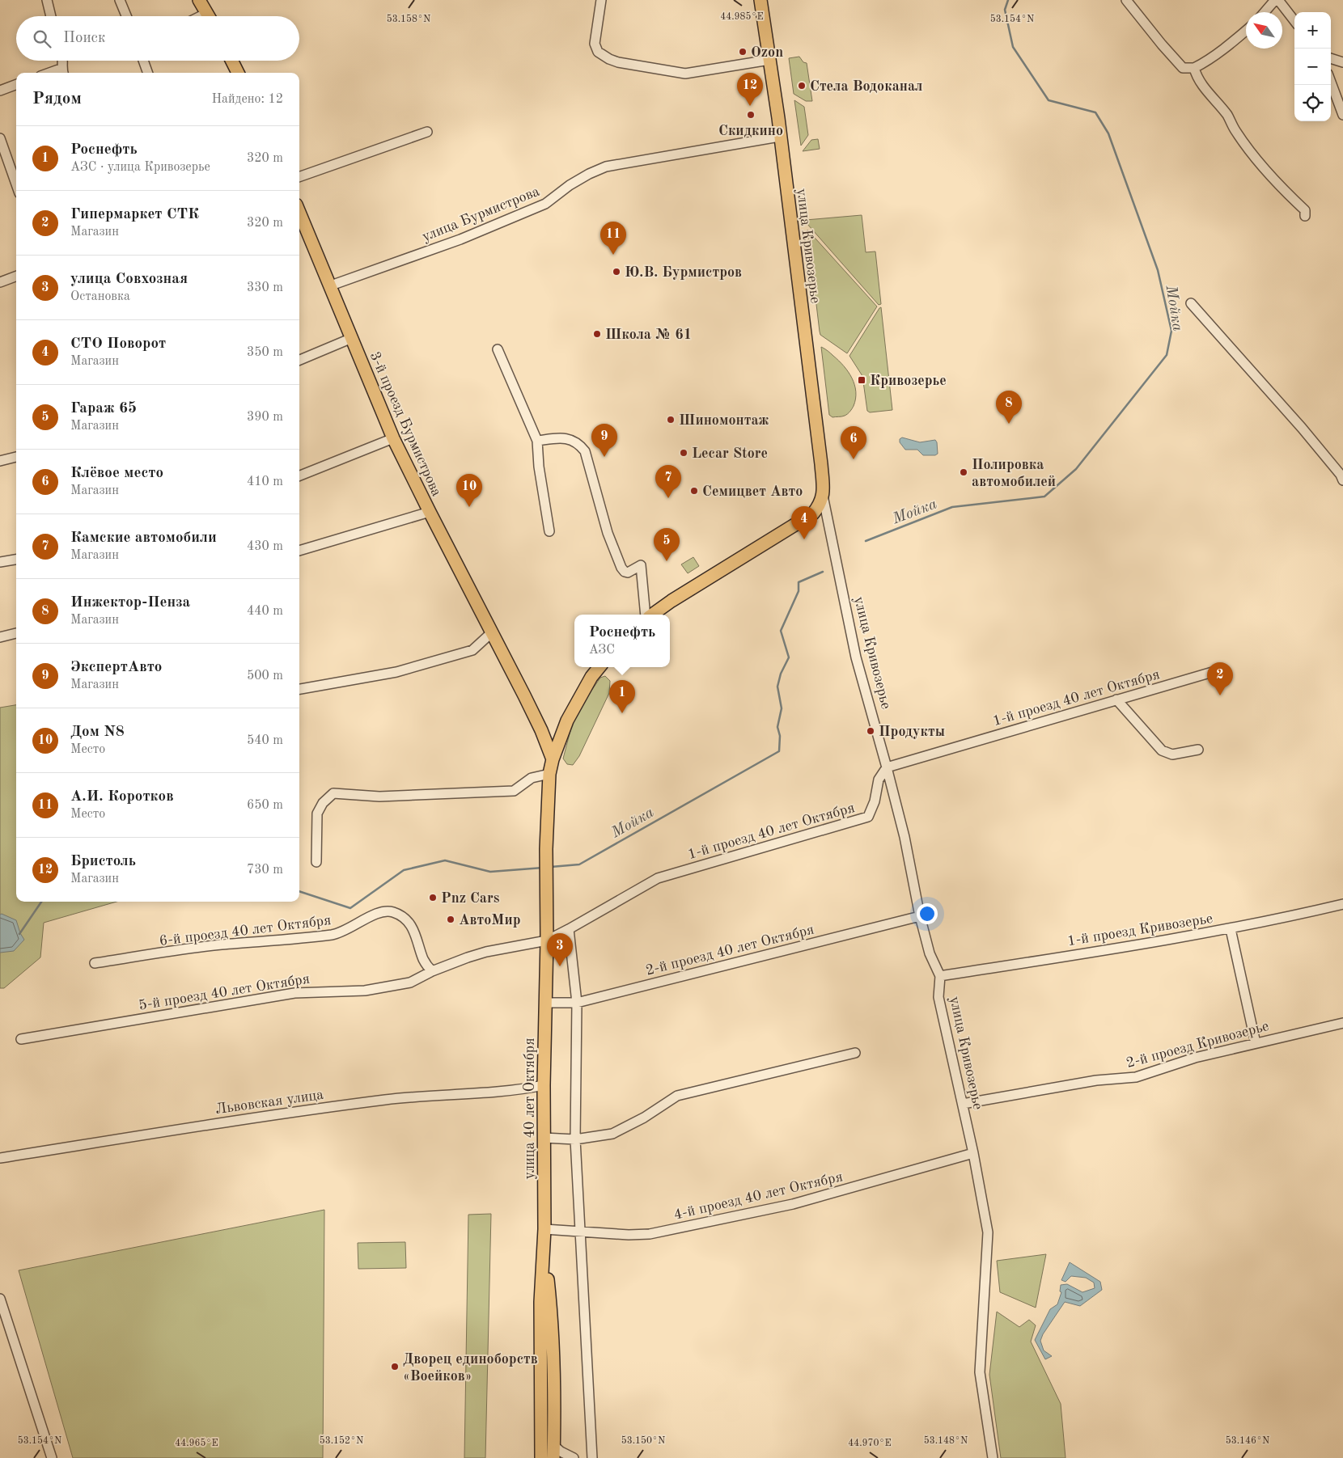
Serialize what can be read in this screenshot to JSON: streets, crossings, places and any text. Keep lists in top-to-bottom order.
{
  "streets": {
    "main road": ["улица Кривозерье", "3-й проезд Бурмистрова", "улица 40 лет Октября"],
    "street": [
      "улица Бурмистрова",
      "1-й проезд 40 лет Октября",
      "1-й проезд Кривозерье",
      "6-й проезд 40 лет Октября",
      "2-й проезд 40 лет Октября",
      "5-й проезд 40 лет Октября",
      "2-й проезд Кривозерье",
      "Львовская улица",
      "4-й проезд 40 лет Октября"
    ]
  },
  "crossings": [
    ["улица Бурмистрова", "улица Кривозерье"],
    ["улица Бурмистрова", "3-й проезд Бурмистрова"],
    ["улица Кривозерье", "1-й проезд 40 лет Октября"],
    ["улица Кривозерье", "1-й проезд Кривозерье"],
    ["улица Кривозерье", "2-й проезд 40 лет Октября"],
    ["улица Кривозерье", "2-й проезд Кривозерье"],
    ["улица Кривозерье", "4-й проезд 40 лет Октября"],
    ["3-й проезд Бурмистрова", "улица 40 лет Октября"],
    ["1-й проезд 40 лет Октября", "5-й проезд 40 лет Октября"],
    ["6-й проезд 40 лет Октября", "5-й проезд 40 лет Октября"],
    ["2-й проезд 40 лет Октября", "улица 40 лет Октября"],
    ["5-й проезд 40 лет Октября", "улица 40 лет Октября"],
    ["Львовская улица", "улица 40 лет Октября"],
    ["улица 40 лет Октября", "4-й проезд 40 лет Октября"]
  ],
  "water": ["Мойка"],
  "places": {
    "other": [
      "Ozon",
      "Стела Водоканал",
      "Скидкино",
      "Ю.В. Бурмистров",
      "Школа № 61",
      "Шиномонтаж",
      "Lecar Store",
      "Полировка автомобилей",
      "Семицвет Авто",
      "Продукты",
      "Pnz Cars",
      "АвтоМир",
      "Дворец единоборств «Воейков»"
    ],
    "transit": ["Кривозерье"]
  },
  "north": "top left",
  "page": {
    "map_buttons": ["+", "−"],
    "search": "Поиск",
    "pins": [
      "12",
      "11",
      "8",
      "9",
      "6",
      "7",
      "10",
      "4",
      "5",
      "2",
      "1",
      "3"
    ],
    "heading": ["Рядом", "Найдено: 12"],
    "list": [
      {
        "mark": "1",
        "name": "Роснефть",
        "note": "АЗС · улица Кривозерье",
        "value": "320 m"
      },
      {
        "mark": "2",
        "name": "Гипермаркет СТК",
        "note": "Магазин",
        "value": "320 m"
      },
      {
        "mark": "3",
        "name": "улица Совхозная",
        "note": "Остановка",
        "value": "330 m"
      },
      {
        "mark": "4",
        "name": "СТО Поворот",
        "note": "Магазин",
        "value": "350 m"
      },
      {
        "mark": "5",
        "name": "Гараж 65",
        "note": "Магазин",
        "value": "390 m"
      },
      {
        "mark": "6",
        "name": "Клёвое место",
        "note": "Магазин",
        "value": "410 m"
      },
      {
        "mark": "7",
        "name": "Камские автомобили",
        "note": "Магазин",
        "value": "430 m"
      },
      {
        "mark": "8",
        "name": "Инжектор-Пенза",
        "note": "Магазин",
        "value": "440 m"
      },
      {
        "mark": "9",
        "name": "ЭкспертАвто",
        "note": "Магазин",
        "value": "500 m"
      },
      {
        "mark": "10",
        "name": "Дом N8",
        "note": "Место",
        "value": "540 m"
      },
      {
        "mark": "11",
        "name": "А.И. Коротков",
        "note": "Место",
        "value": "650 m"
      },
      {
        "mark": "12",
        "name": "Бристоль",
        "note": "Магазин",
        "value": "730 m"
      }
    ],
    "popup": ["Роснефть", "АЗС"]
  },
  "coordinates": [
    "44.985°E",
    "53.158°N",
    "53.154°N",
    "53.152°N",
    "53.150°N",
    "53.148°N",
    "53.146°N",
    "44.965°E",
    "44.970°E"
  ]
}
